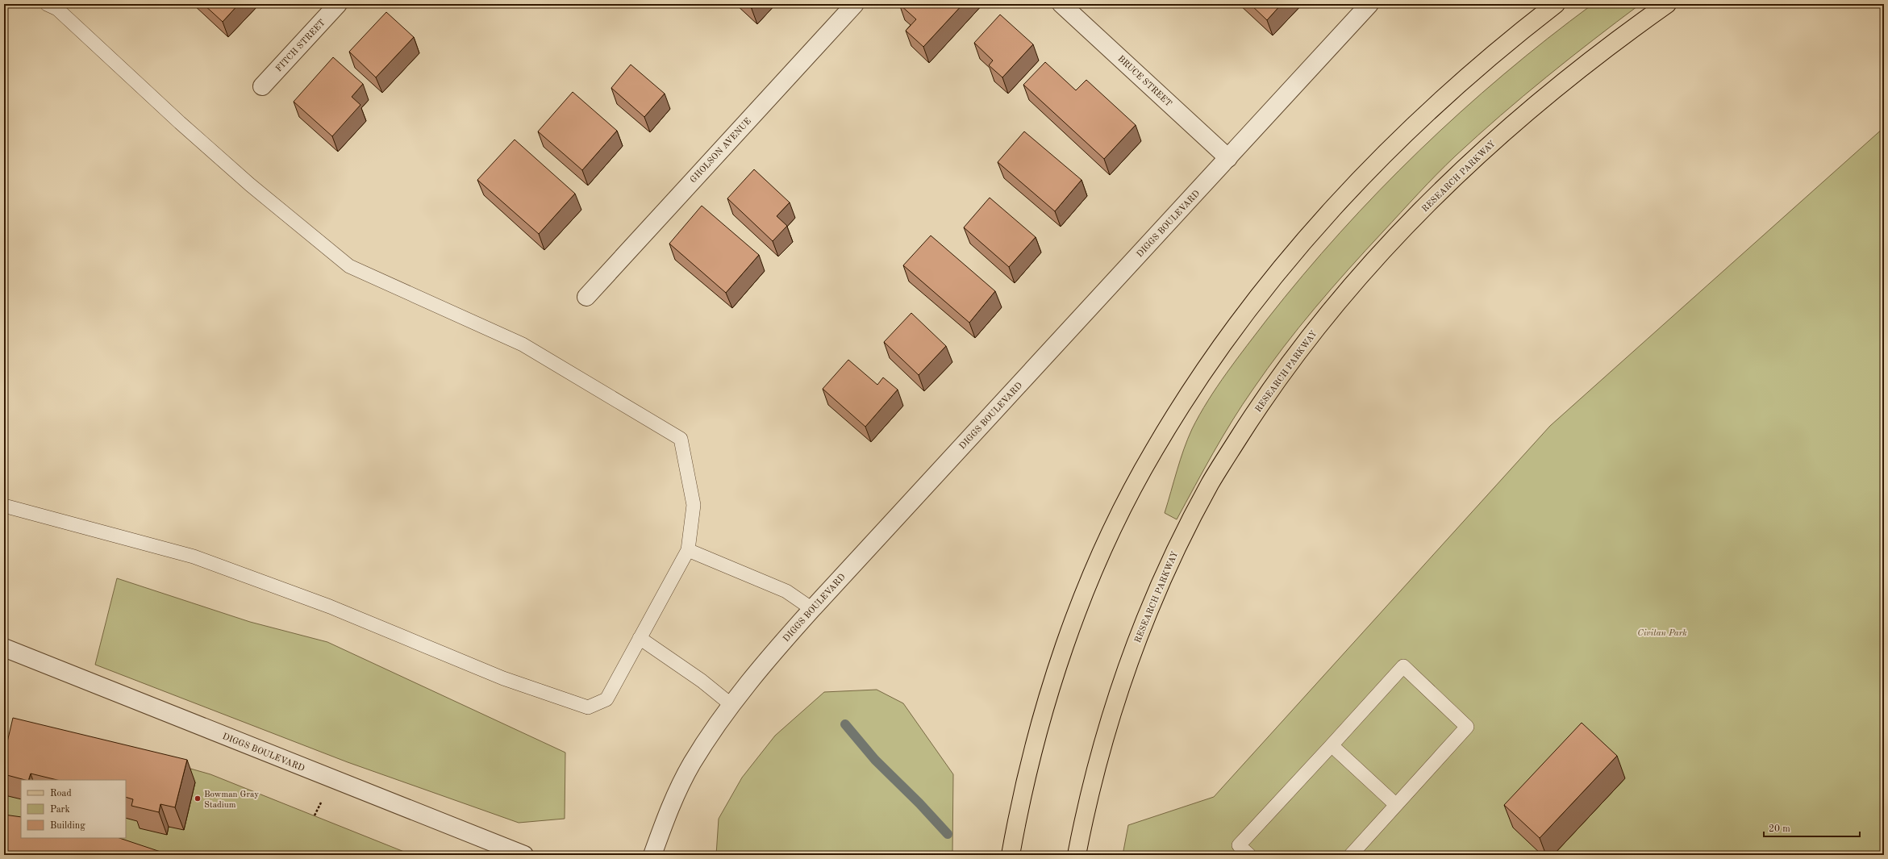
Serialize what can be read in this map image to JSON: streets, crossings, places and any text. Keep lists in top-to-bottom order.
{
  "streets": {
    "main road": ["RESEARCH PARKWAY"],
    "street": [
      "FITCH STREET",
      "BRUCE STREET",
      "GHOLSON AVENUE",
      "DIGGS BOULEVARD"
    ]
  },
  "crossings": [
    ["BRUCE STREET", "DIGGS BOULEVARD"]
  ],
  "parks": ["Civitan Park"],
  "places": ["Bowman Gray Stadium"],
  "legend": ["Road", "Park", "Building"],
  "scale_bar": "20 m"
}
